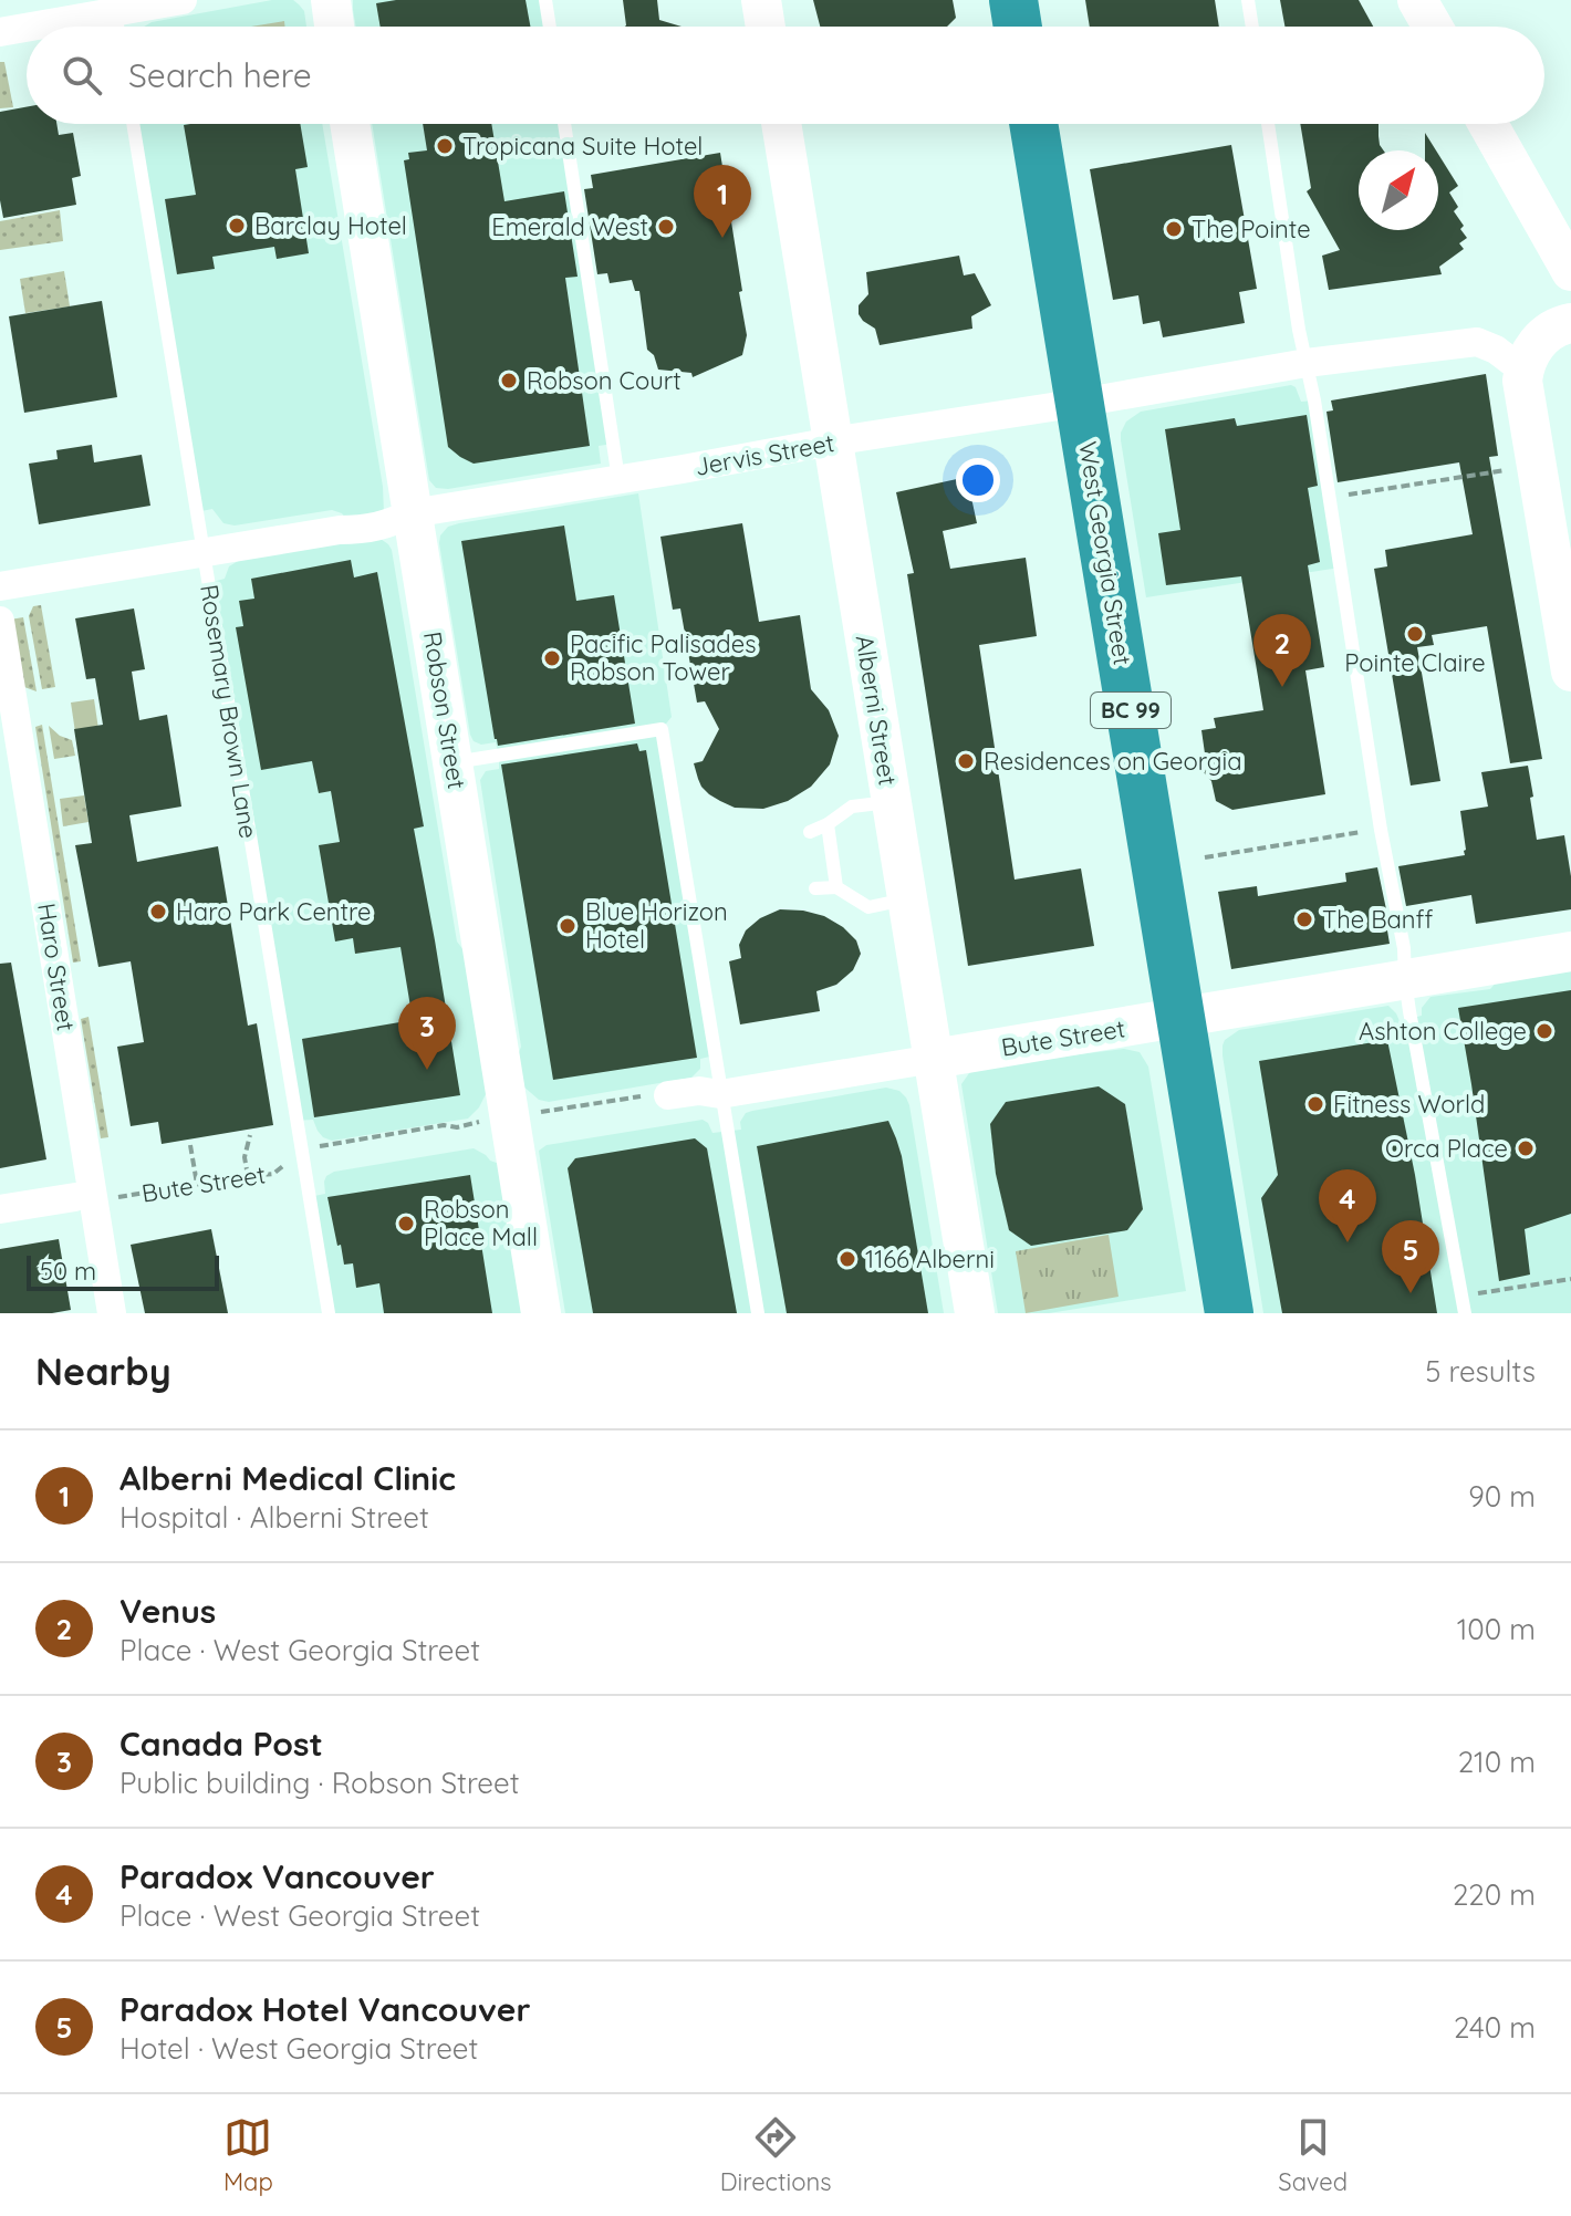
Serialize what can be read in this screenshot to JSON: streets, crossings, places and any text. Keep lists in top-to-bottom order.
{
  "streets": {
    "highway": ["West Georgia Street", "BC 99"],
    "street": [
      "Jervis Street",
      "Robson Street",
      "Alberni Street",
      "Haro Street",
      "Bute Street"
    ],
    "lane": ["Rosemary Brown Lane"]
  },
  "crossings": [
    ["Jervis Street", "West Georgia Street"],
    ["Jervis Street", "Robson Street"],
    ["Jervis Street", "Alberni Street"],
    ["Jervis Street", "Rosemary Brown Lane"],
    ["West Georgia Street", "Bute Street"],
    ["Alberni Street", "Bute Street"]
  ],
  "places": [
    "Tropicana Suite Hotel",
    "Barclay Hotel",
    "Emerald West",
    "The Pointe",
    "Robson Court",
    "Pointe Claire",
    "Pacific Palisades Robson Tower",
    "Residences on Georgia",
    "Haro Park Centre",
    "The Banff",
    "Blue Horizon Hotel",
    "Ashton College",
    "Fitness World",
    "Orca Place",
    "Robson Place Mall",
    "1166 Alberni"
  ],
  "scale_bar": "50 m",
  "north": "top right",
  "page": {
    "search": "Search here",
    "pins": [
      "1",
      "2",
      "3",
      "4",
      "5"
    ],
    "scale": "50 m",
    "heading": ["Nearby", "5 results"],
    "list": [
      {
        "mark": "1",
        "name": "Alberni Medical Clinic",
        "note": "Hospital · Alberni Street",
        "value": "90 m"
      },
      {
        "mark": "2",
        "name": "Venus",
        "note": "Place · West Georgia Street",
        "value": "100 m"
      },
      {
        "mark": "3",
        "name": "Canada Post",
        "note": "Public building · Robson Street",
        "value": "210 m"
      },
      {
        "mark": "4",
        "name": "Paradox Vancouver",
        "note": "Place · West Georgia Street",
        "value": "220 m"
      },
      {
        "mark": "5",
        "name": "Paradox Hotel Vancouver",
        "note": "Hotel · West Georgia Street",
        "value": "240 m"
      }
    ],
    "nav": ["Map", "Directions", "Saved"]
  }
}
